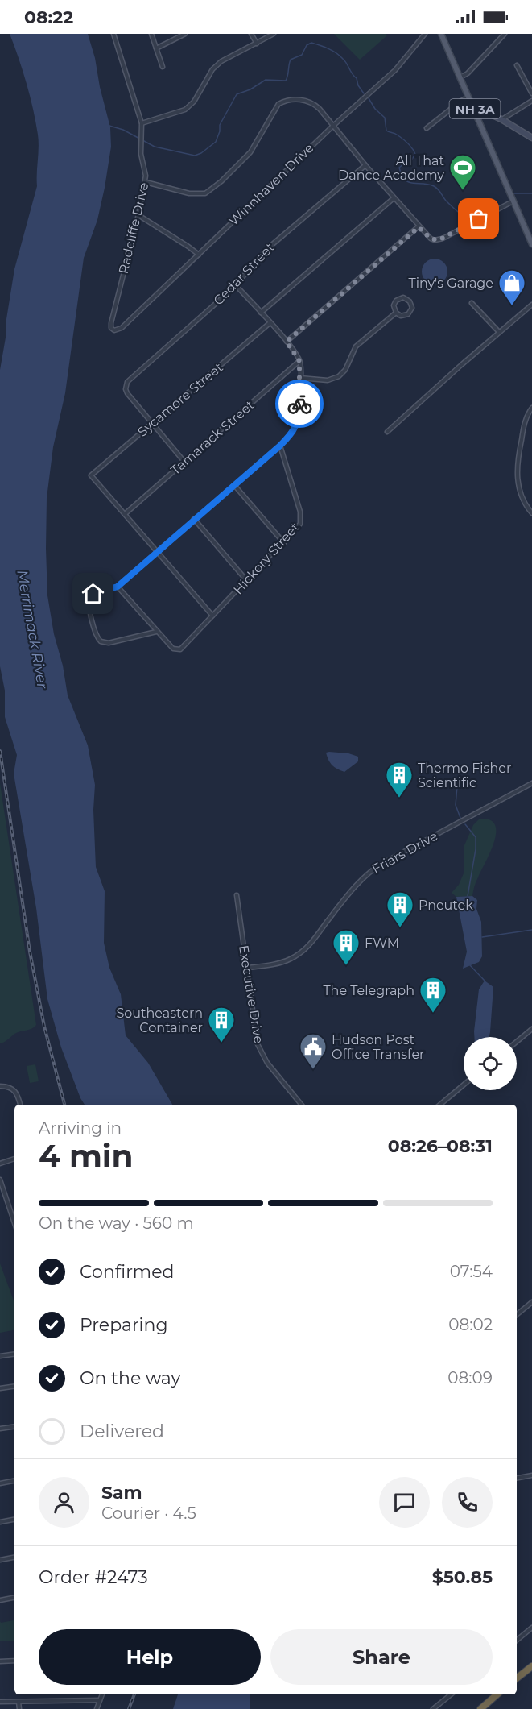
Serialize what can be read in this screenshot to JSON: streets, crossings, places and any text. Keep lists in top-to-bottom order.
{
  "streets": {
    "main road": ["NH 3A"],
    "street": [
      "Winnhaven Drive",
      "Radcliffe Drive",
      "Cedar Street",
      "Sycamore Street",
      "Tamarack Street",
      "Hickory Street",
      "Friars Drive",
      "Executive Drive"
    ]
  },
  "crossings": [
    ["Winnhaven Drive", "Radcliffe Drive"],
    ["Cedar Street", "Sycamore Street"],
    ["Sycamore Street", "Tamarack Street"],
    ["Friars Drive", "Executive Drive"]
  ],
  "water": ["Merrimack River"],
  "places": {
    "sports": ["All That Dance Academy"],
    "shop": ["Tiny's Garage"],
    "building": [
      "Thermo Fisher Scientific",
      "Pneutek",
      "FWM",
      "The Telegraph",
      "Southeastern Container"
    ],
    "public building": ["Hudson Post Office Transfer"]
  },
  "page": {
    "status": "08:22",
    "heading": ["4 min", "Arriving in", "08:26–08:31"],
    "panel": [
      "Sam",
      "Courier · 4.5",
      "Order #2473",
      "$50.85"
    ],
    "bar": "On the way · 560 m",
    "list": [
      ["Confirmed", "07:54"],
      ["Preparing", "08:02"],
      ["On the way", "08:09"],
      "Delivered"
    ],
    "buttons": ["Help", "Share"]
  }
}
